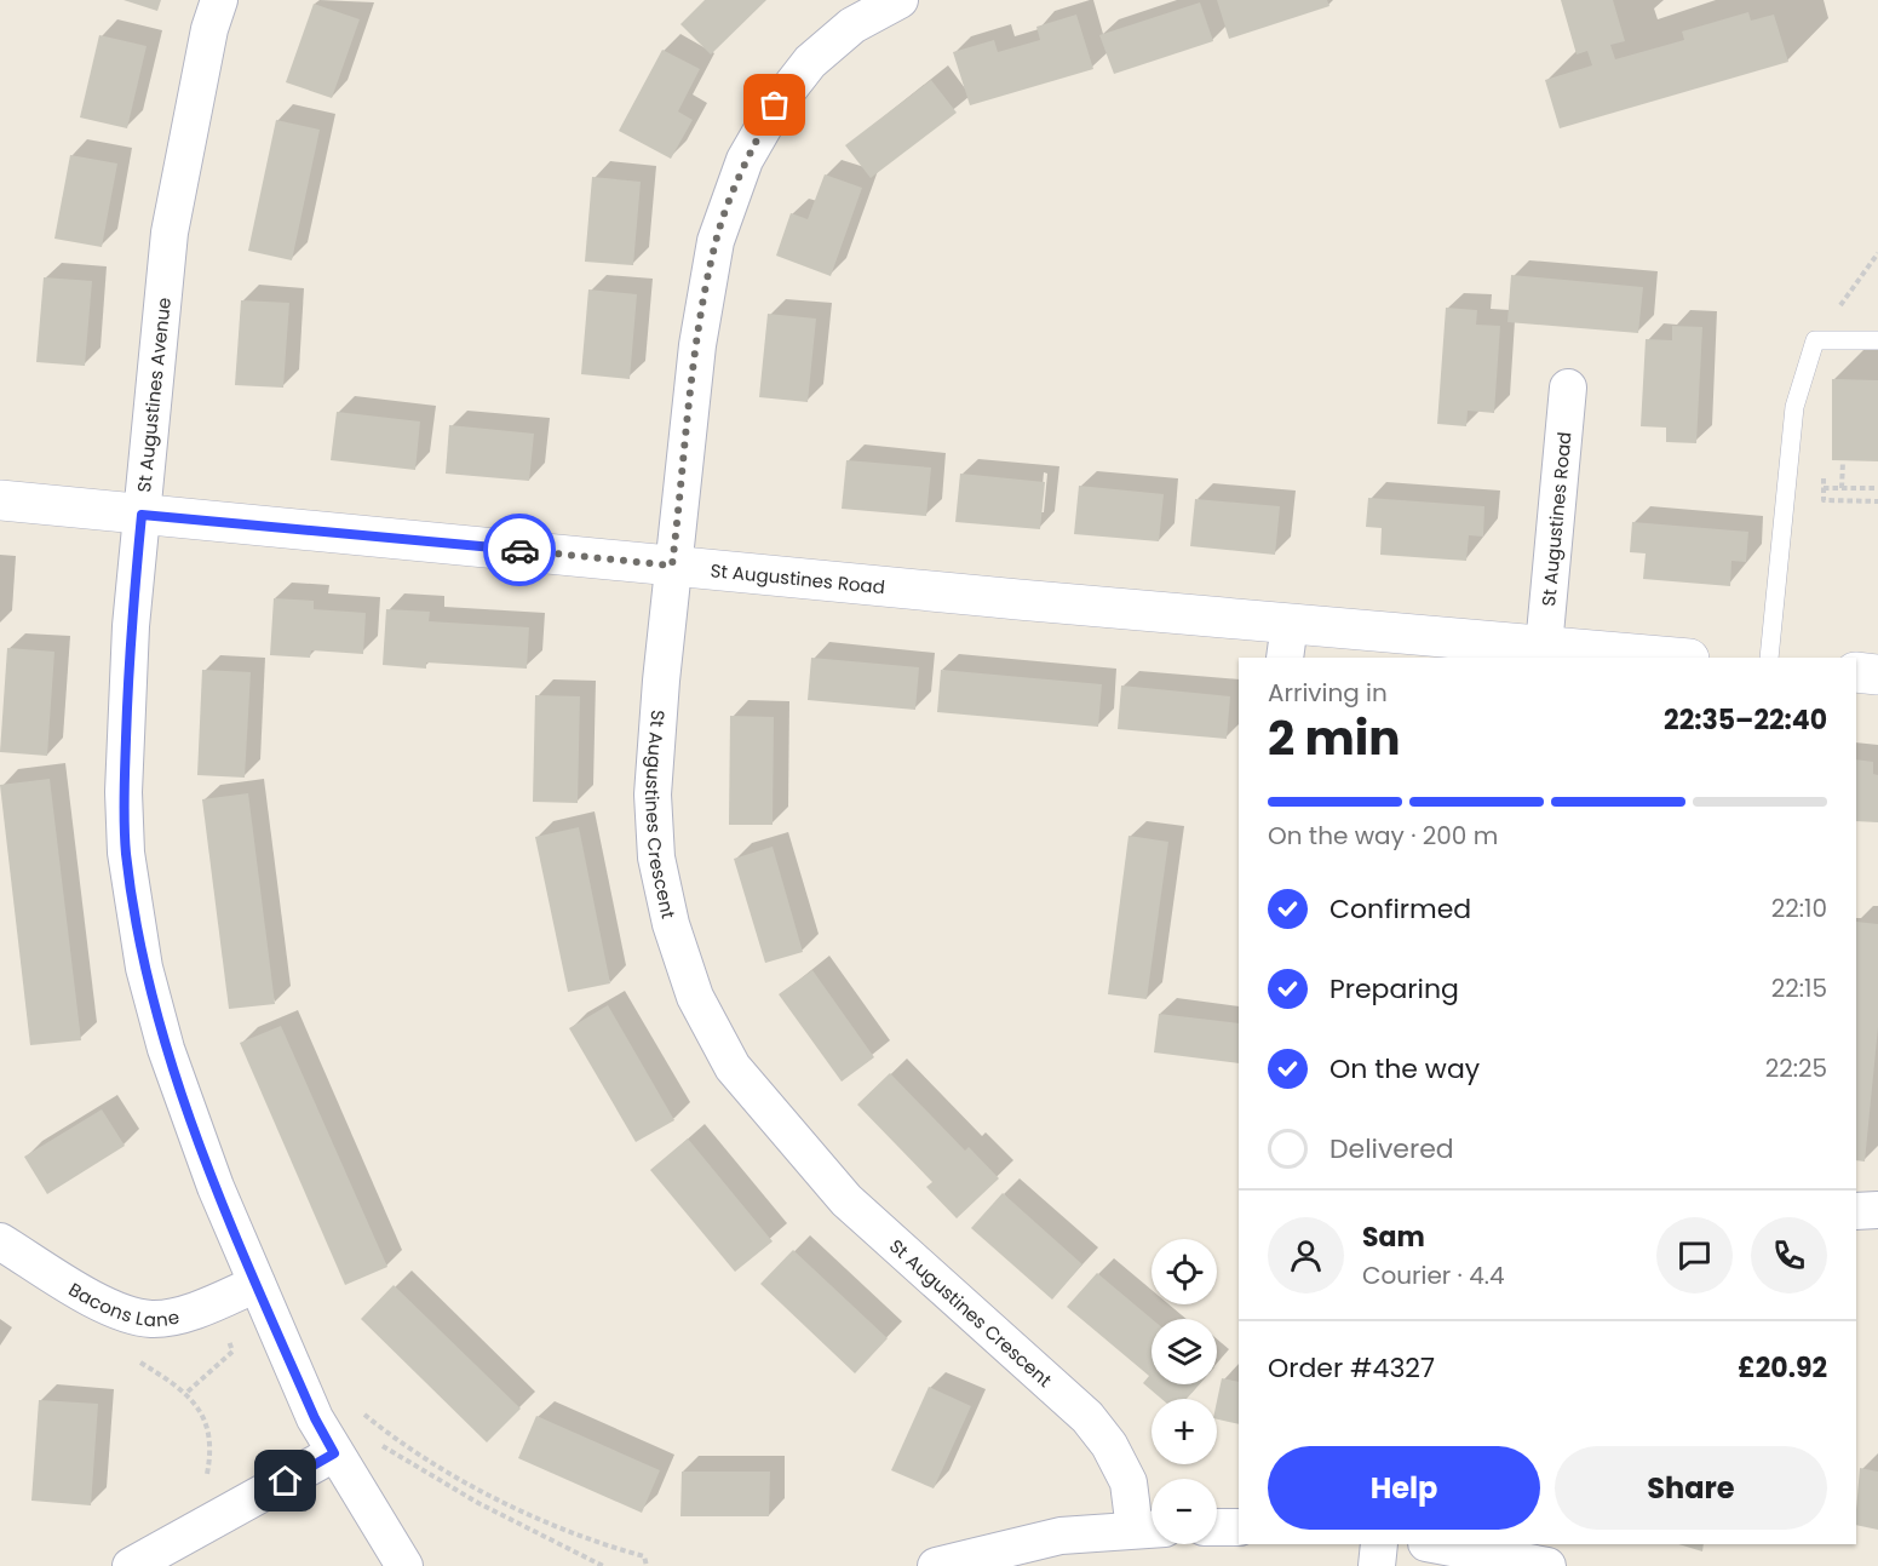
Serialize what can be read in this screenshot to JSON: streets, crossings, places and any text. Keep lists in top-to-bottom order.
{
  "streets": {
    "street": [
      "St Augustines Avenue",
      "St Augustines Road",
      "St Augustines Crescent",
      "Bacons Lane"
    ]
  },
  "crossings": [
    ["St Augustines Avenue", "St Augustines Road"],
    ["St Augustines Avenue", "Bacons Lane"],
    ["St Augustines Road", "St Augustines Crescent"]
  ],
  "page": {
    "heading": ["2 min", "Arriving in", "22:35–22:40"],
    "panel": [
      "Sam",
      "Courier · 4.4",
      "Order #4327",
      "£20.92"
    ],
    "bar": "On the way · 200 m",
    "list": [
      ["Confirmed", "22:10"],
      ["Preparing", "22:15"],
      ["On the way", "22:25"],
      "Delivered"
    ],
    "map_buttons": ["+", "−"],
    "buttons": ["Help", "Share"]
  }
}
